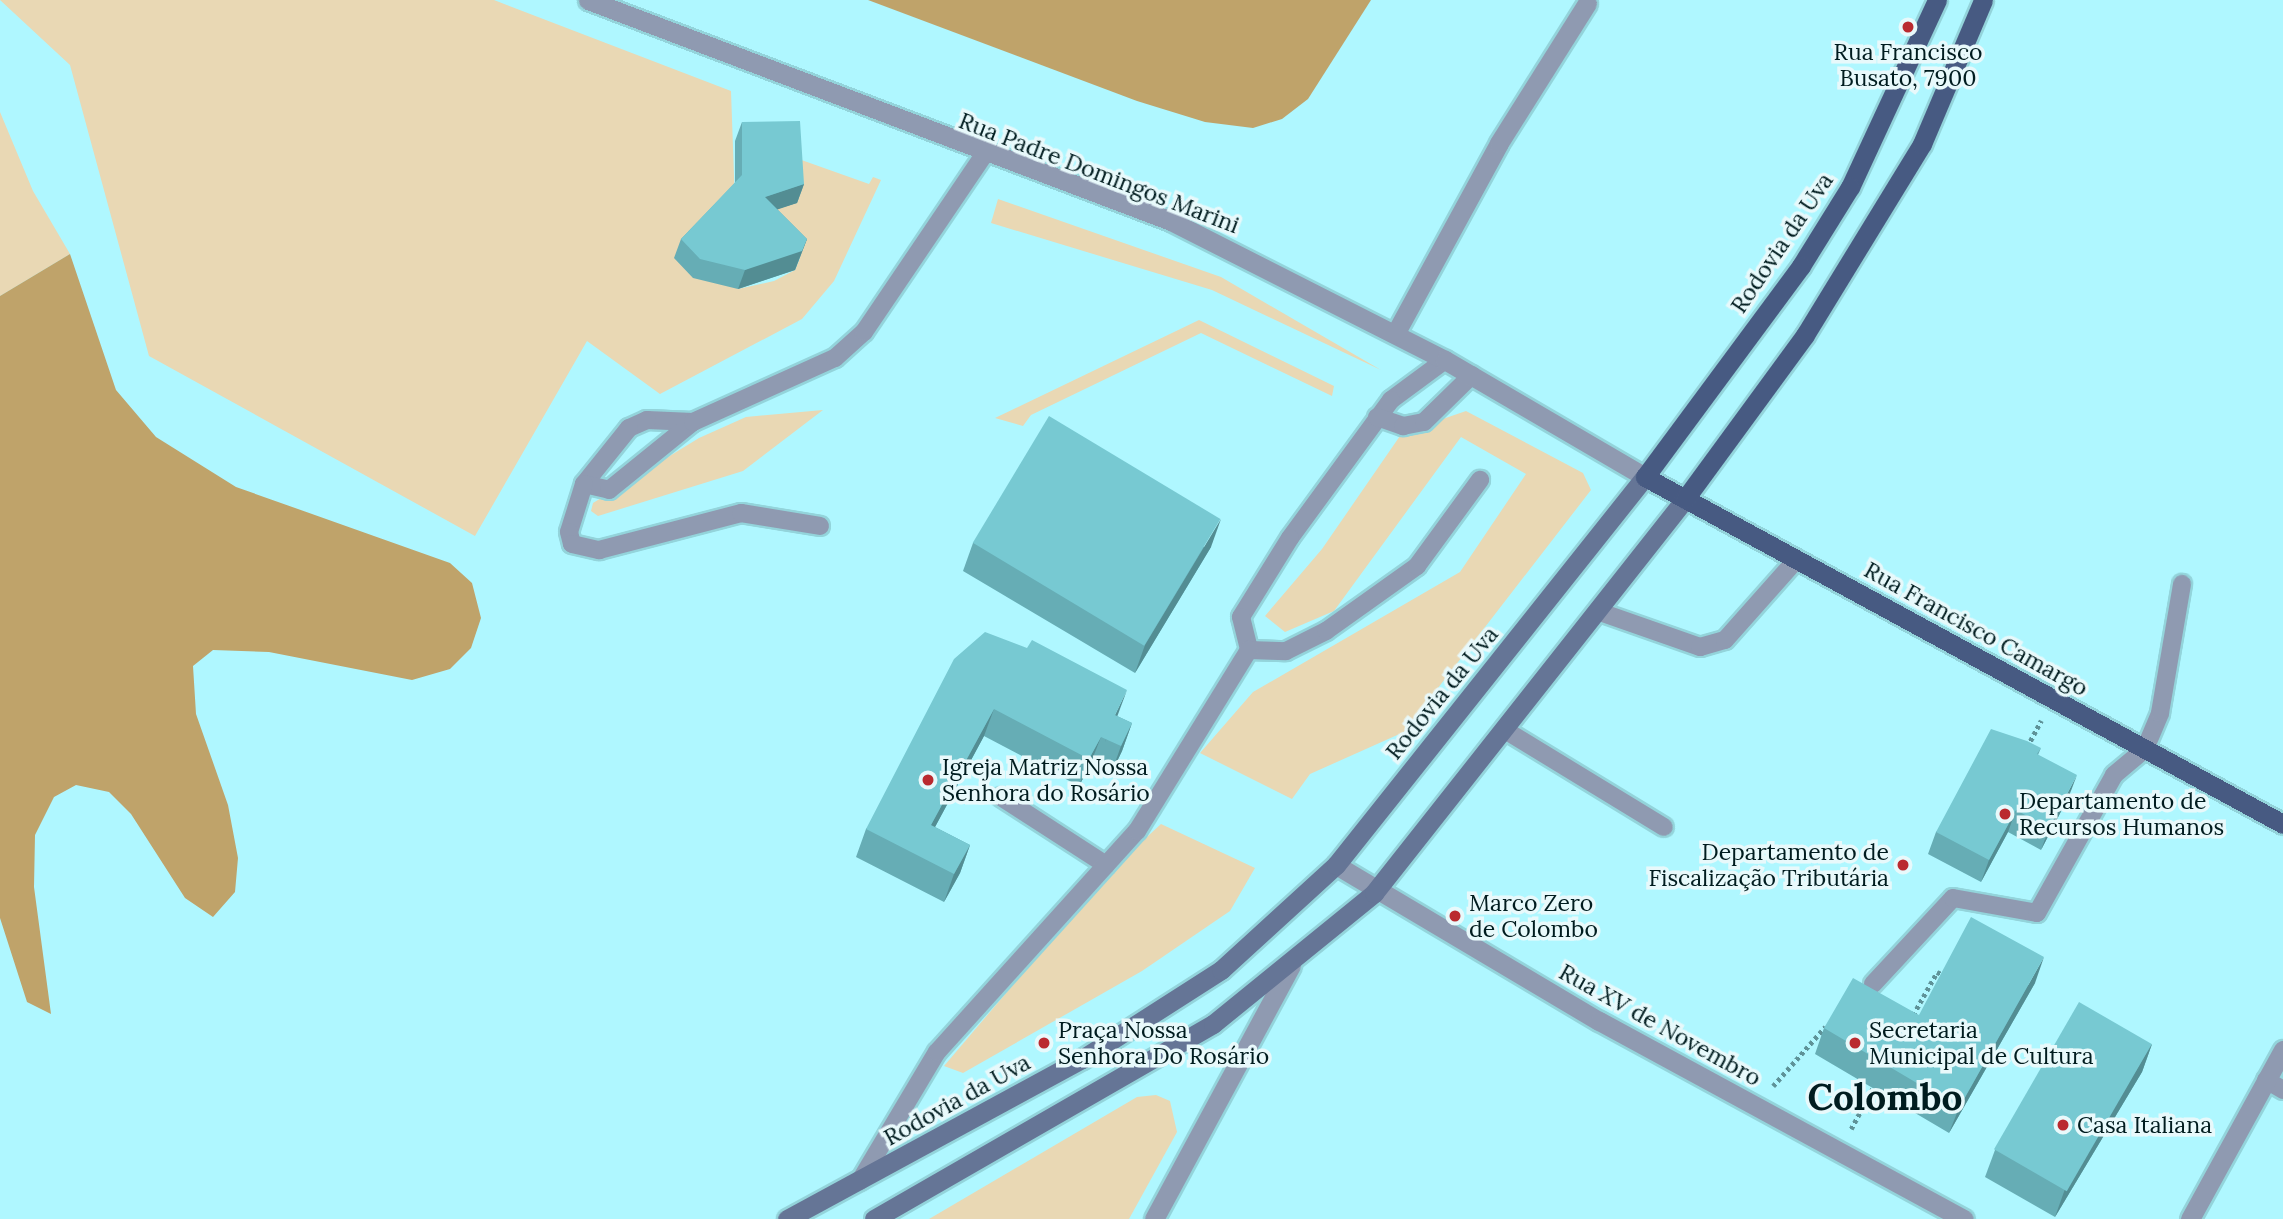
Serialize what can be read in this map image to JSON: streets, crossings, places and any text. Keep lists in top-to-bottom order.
{
  "streets": {
    "main road": ["Rodovia da Uva", "Rua Francisco Camargo"],
    "street": ["Rua Padre Domingos Marini", "Rua XV de Novembro"]
  },
  "crossings": [
    ["Rua Padre Domingos Marini", "Rodovia da Uva"],
    ["Rua Padre Domingos Marini", "Rua Francisco Camargo"],
    ["Rodovia da Uva", "Rua Francisco Camargo"],
    ["Rodovia da Uva", "Rua XV de Novembro"]
  ],
  "districts": ["Colombo"],
  "places": [
    "Rua Francisco Busato, 7900",
    "Igreja Matriz Nossa Senhora do Rosário",
    "Departamento de Recursos Humanos",
    "Departamento de Fiscalização Tributária",
    "Marco Zero de Colombo",
    "Praça Nossa Senhora Do Rosário",
    "Secretaria Municipal de Cultura",
    "Casa Italiana"
  ]
}
